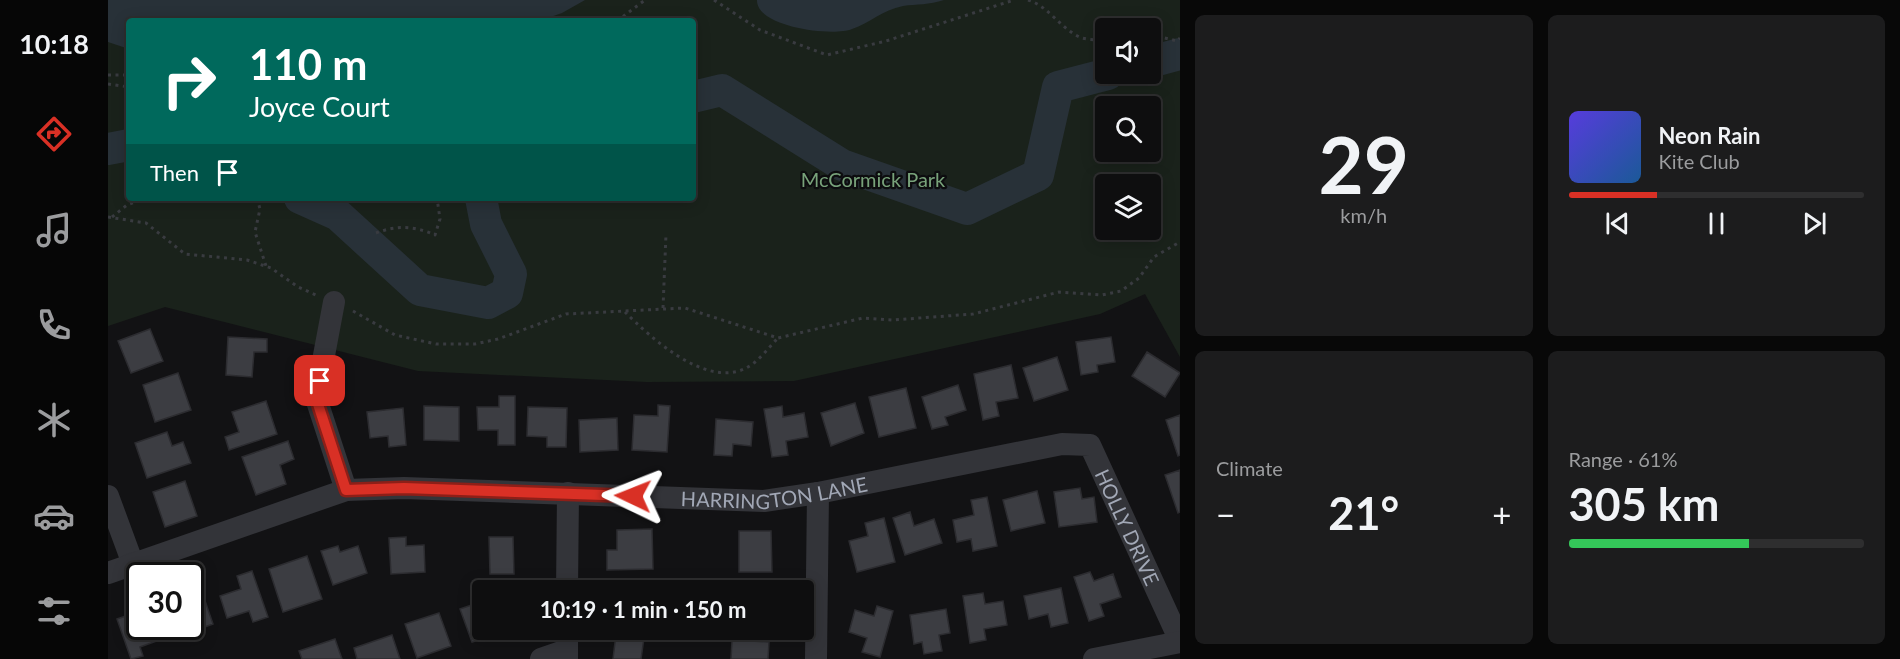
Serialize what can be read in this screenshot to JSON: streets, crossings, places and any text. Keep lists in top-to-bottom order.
{
  "streets": {
    "street": ["HARRINGTON LANE", "HOLLY DRIVE"]
  },
  "crossings": [
    ["HARRINGTON LANE", "HOLLY DRIVE"]
  ],
  "parks": ["McCormick Park"],
  "page": {
    "tabs": "10:18",
    "tile": [
      ["29", "km/h"],
      "Climate",
      ["Range · 61%", "305 km"]
    ],
    "turn": ["110 m", "Joyce Court"],
    "song": ["Neon Rain", "Kite Club"],
    "then": "Then",
    "heat": ["−", "21°", "+"],
    "limit": "30",
    "trip": "10:19 · 1 min · 150 m"
  }
}
